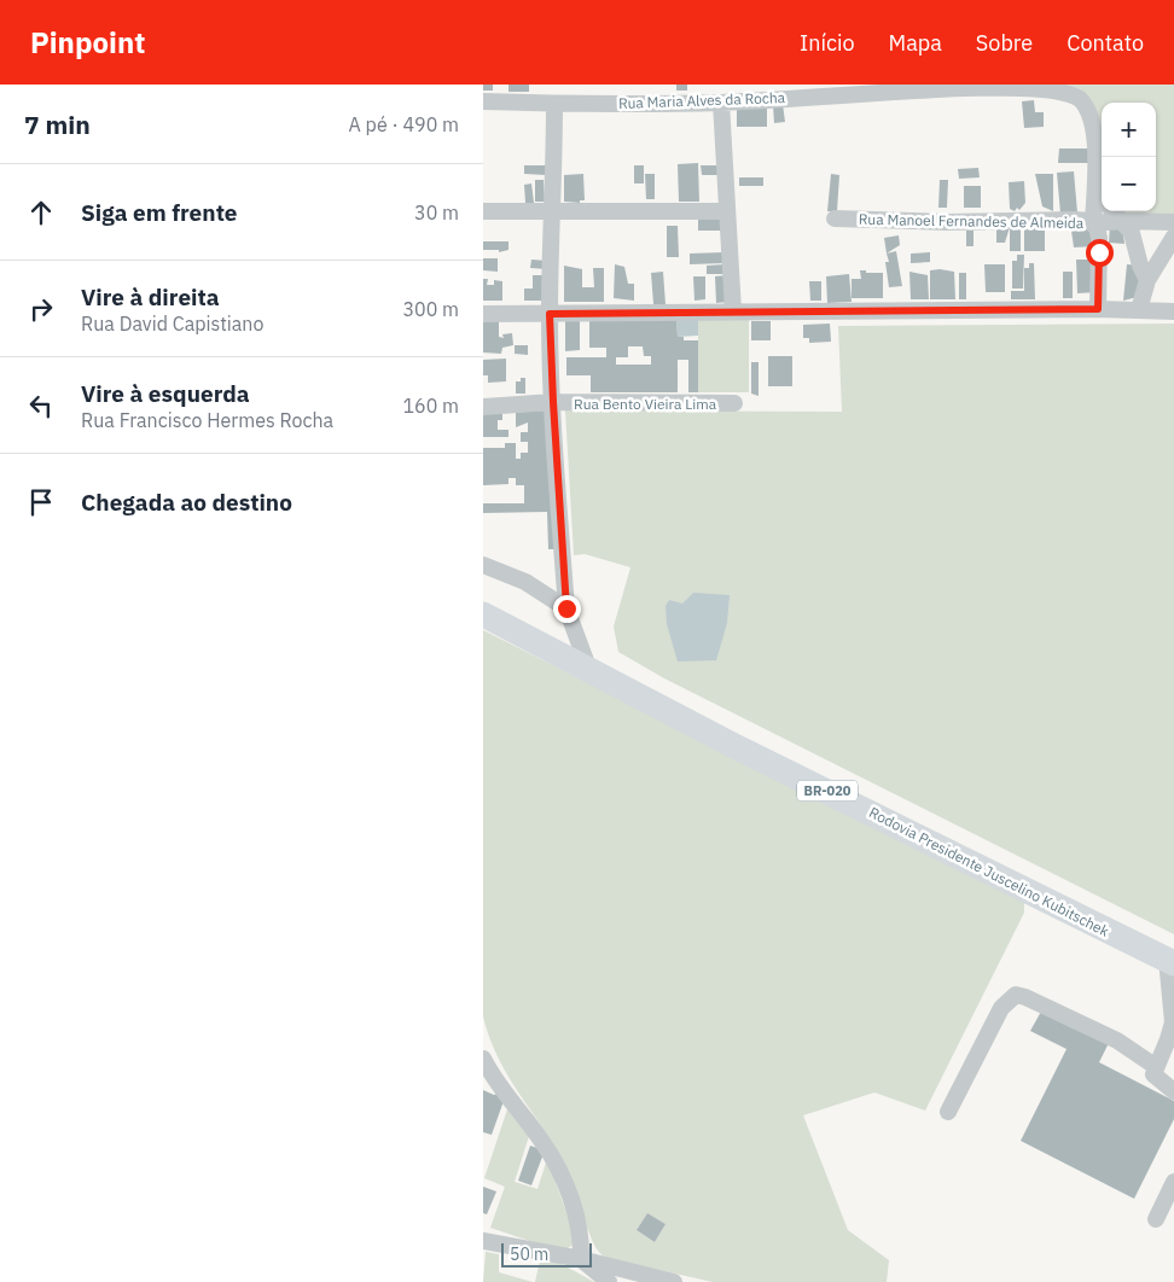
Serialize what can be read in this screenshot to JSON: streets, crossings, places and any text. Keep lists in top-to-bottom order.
{
  "streets": {
    "highway": ["BR-020", "Rodovia Presidente Juscelino Kubitschek"],
    "street": ["Rua Maria Alves da Rocha", "Rua Manoel Fernandes de Almeida", "Rua Bento Vieira Lima"]
  },
  "crossings": [
    ["Rua Maria Alves da Rocha", "Rua Manoel Fernandes de Almeida"]
  ],
  "scale_bar": "50 m",
  "page": {
    "header": "Pinpoint",
    "nav": [
      "Início",
      "Mapa",
      "Sobre",
      "Contato"
    ],
    "heading": ["7 min", "A pé · 490 m"],
    "map_buttons": ["+", "−"],
    "list": [
      ["Siga em frente", "30 m"],
      ["Vire à direita", "Rua David Capistiano", "300 m"],
      ["Vire à esquerda", "Rua Francisco Hermes Rocha", "160 m"],
      "Chegada ao destino"
    ],
    "scale": "50 m"
  }
}
